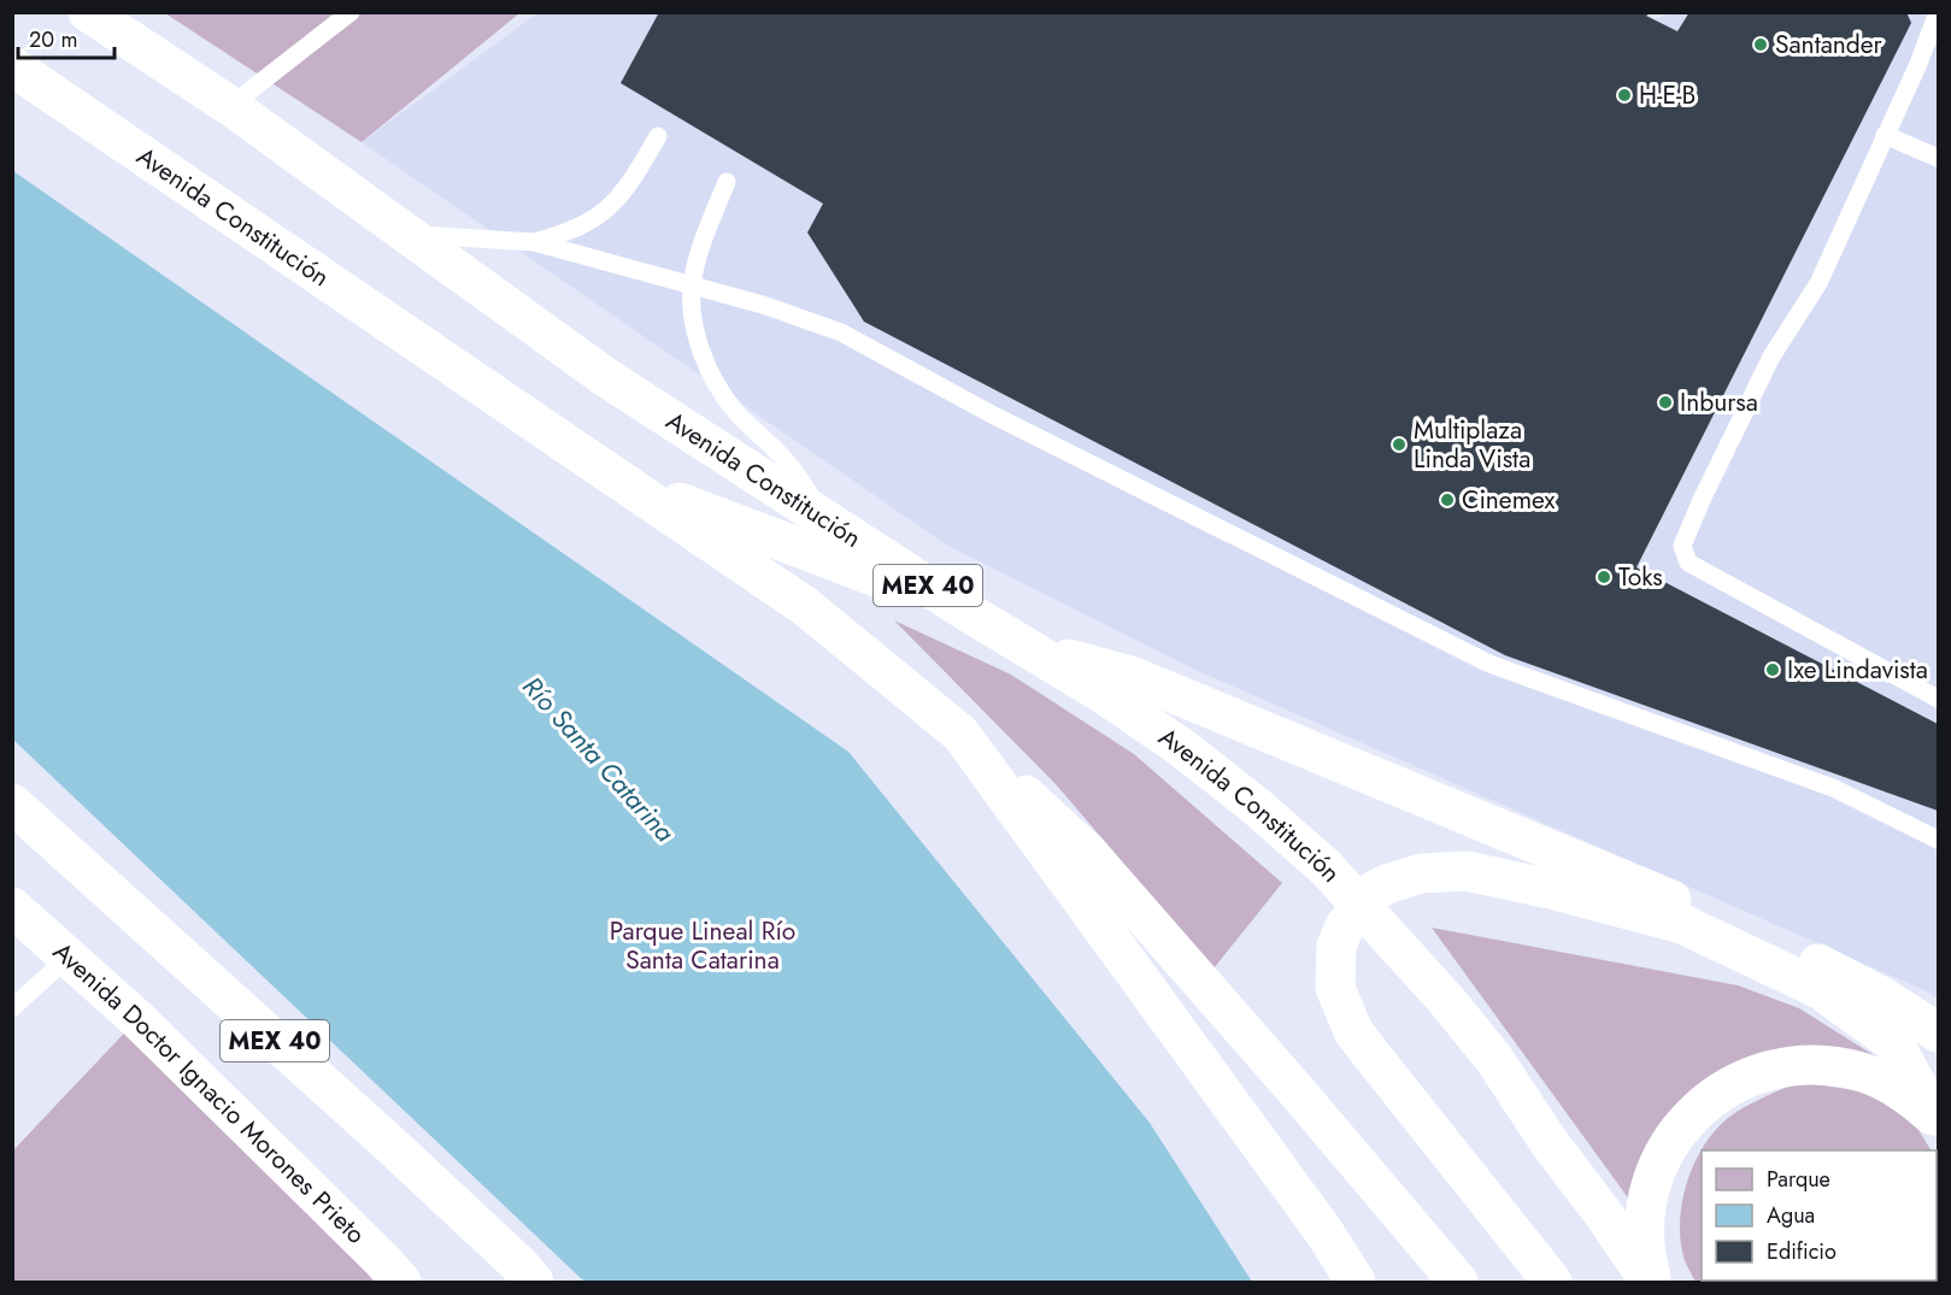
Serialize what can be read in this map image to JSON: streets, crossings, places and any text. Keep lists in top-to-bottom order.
{
  "streets": {
    "highway": ["Avenida Constitución", "MEX 40", "Avenida Doctor Ignacio Morones Prieto"]
  },
  "water": ["Río Santa Catarina"],
  "parks": ["Parque Lineal Río Santa Catarina"],
  "places": [
    "Santander",
    "H-E-B",
    "Inbursa",
    "Multiplaza Linda Vista",
    "Cinemex",
    "Toks",
    "Ixe Lindavista"
  ],
  "legend": ["Parque", "Agua", "Edificio"],
  "scale_bar": "20 m"
}
